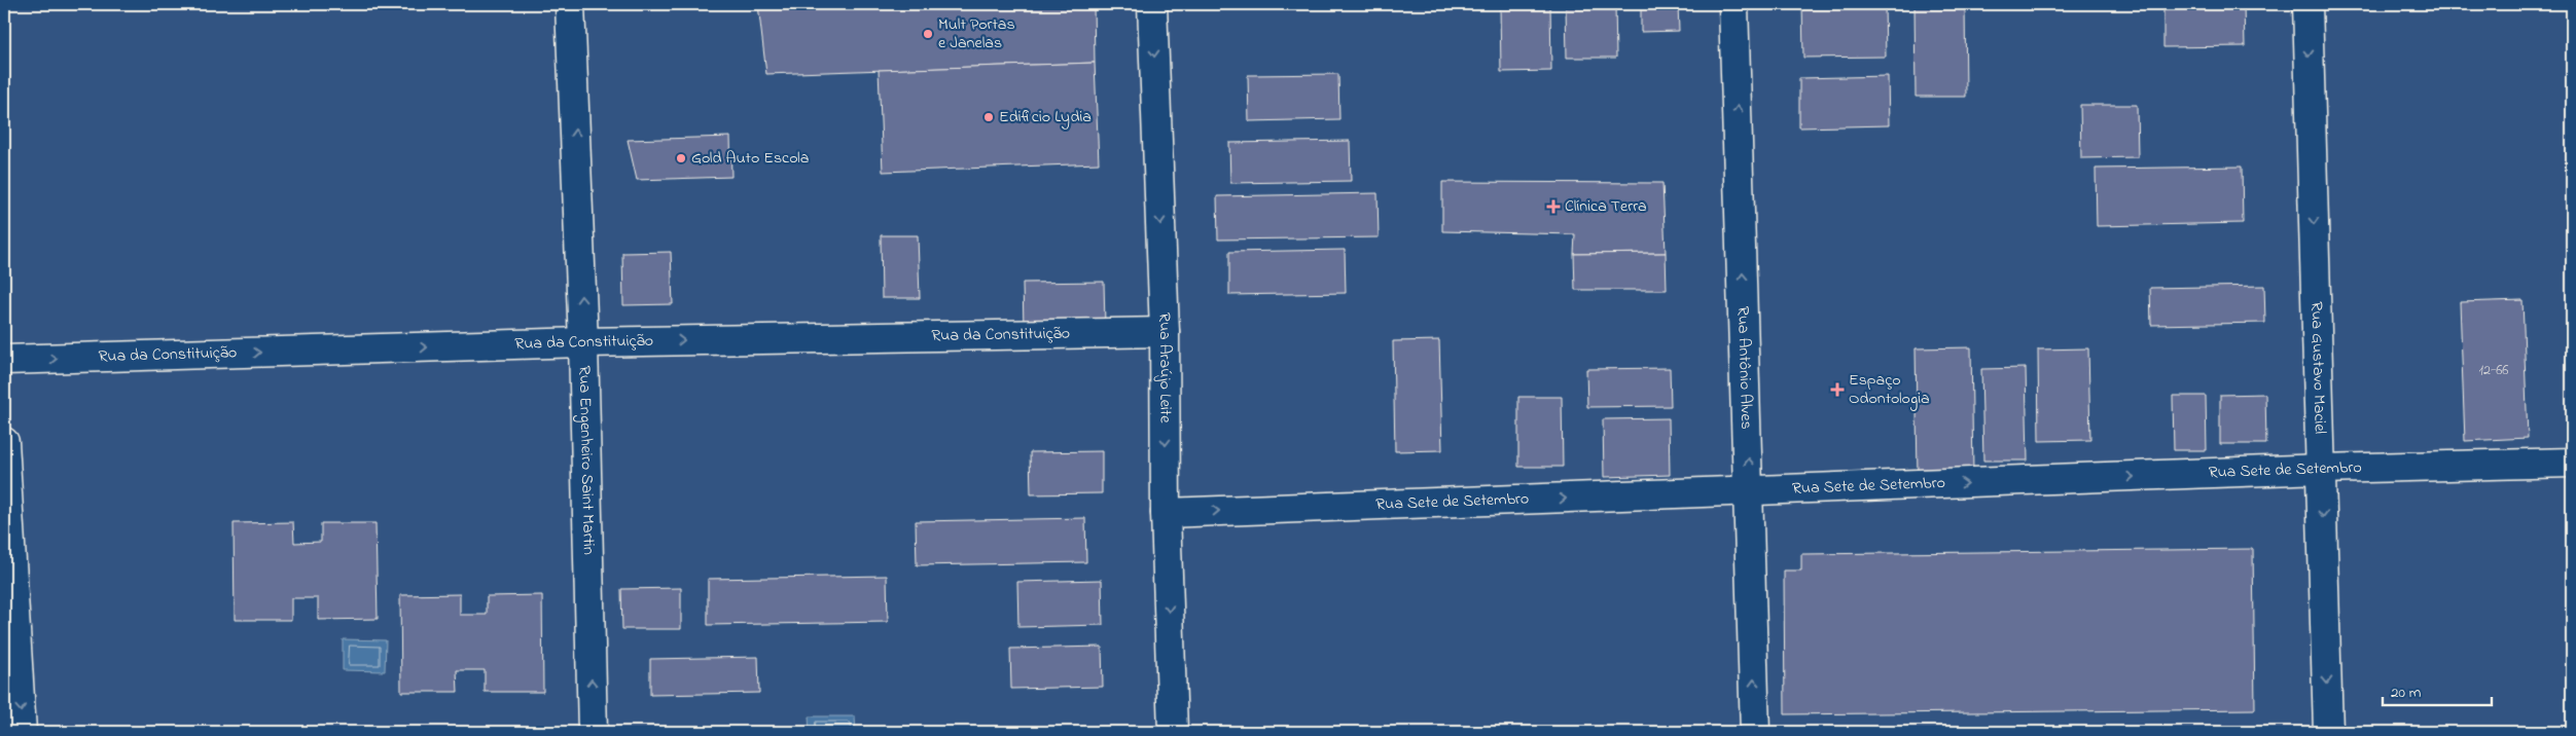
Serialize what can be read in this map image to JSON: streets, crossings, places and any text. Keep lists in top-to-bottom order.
{
  "streets": {
    "street": [
      "Rua da Constituição",
      "Rua Araújo Leite",
      "Rua Antônio Alves",
      "Rua Gustavo Maciel",
      "Rua Engenheiro Saint Martin",
      "Rua Sete de Setembro"
    ]
  },
  "crossings": [
    ["Rua da Constituição", "Rua Araújo Leite"],
    ["Rua da Constituição", "Rua Engenheiro Saint Martin"],
    ["Rua Araújo Leite", "Rua Sete de Setembro"],
    ["Rua Antônio Alves", "Rua Sete de Setembro"],
    ["Rua Gustavo Maciel", "Rua Sete de Setembro"]
  ],
  "one_way": [
    "Rua da Constituição",
    "Rua Araújo Leite",
    "Rua Antônio Alves",
    "Rua Gustavo Maciel",
    "Rua Engenheiro Saint Martin",
    "Rua Sete de Setembro"
  ],
  "places": {
    "other": ["Mult Portas e Janelas", "Edificio Lydia", "Gold Auto Escola"],
    "health": ["Clínica Terra", "Espaço Odontologia"]
  },
  "house_numbers": ["12-66"],
  "scale_bar": "20 m"
}
